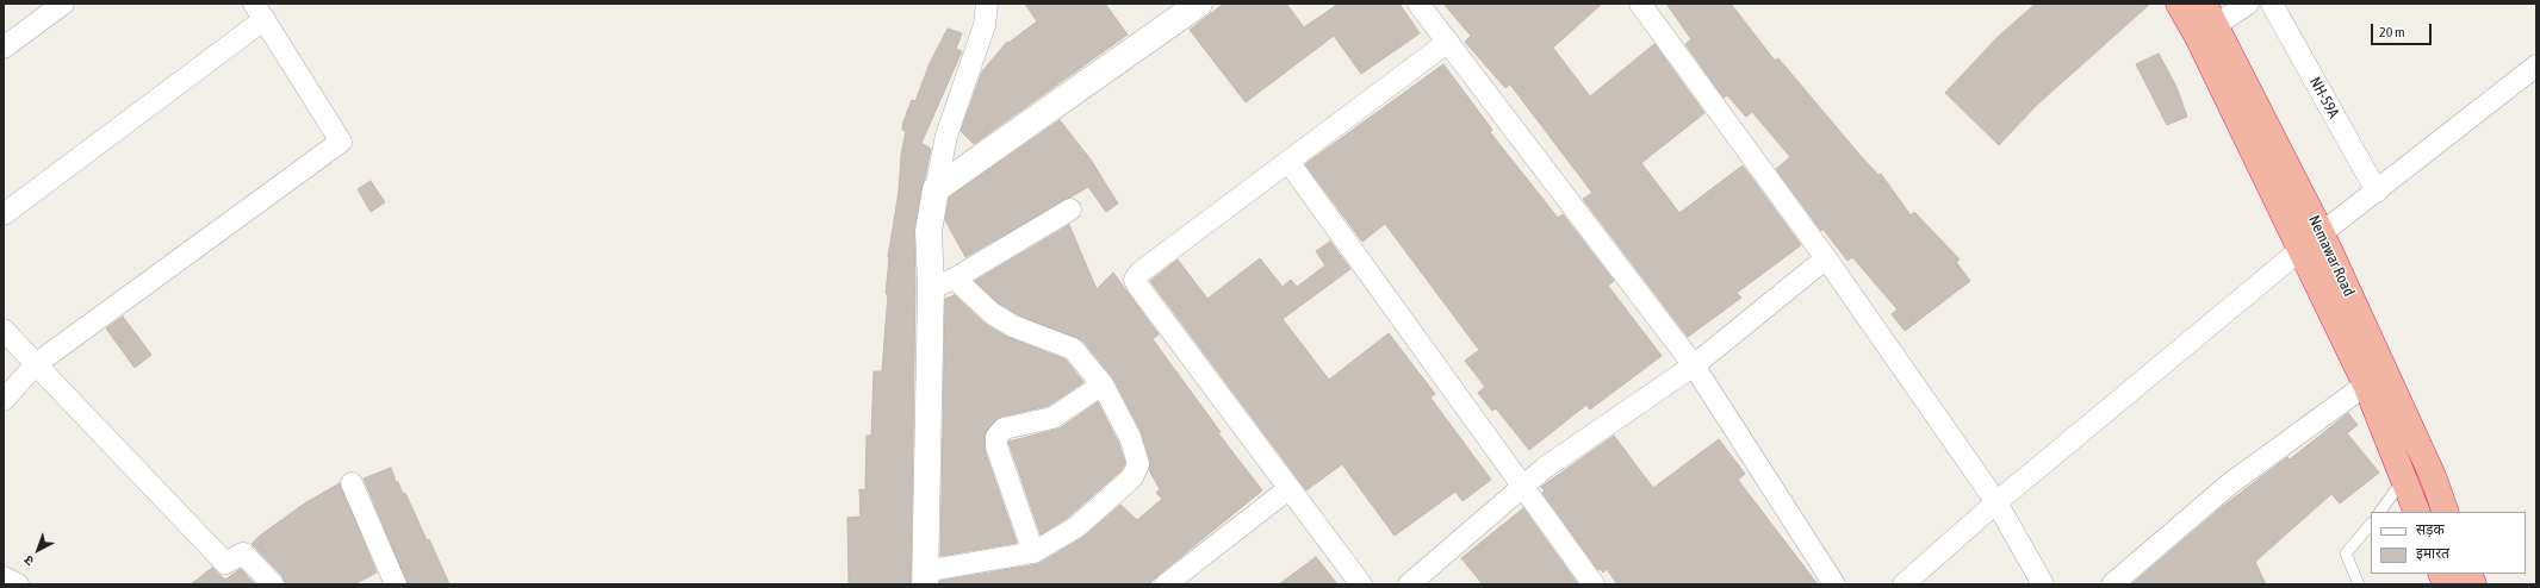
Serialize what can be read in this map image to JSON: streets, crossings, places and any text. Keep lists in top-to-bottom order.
{
  "streets": {
    "highway": ["Nemawar Road"],
    "street": ["NH-59A"]
  },
  "legend": ["सड़क", "इमारत"],
  "scale_bar": "20 m",
  "north": "bottom left"
}
